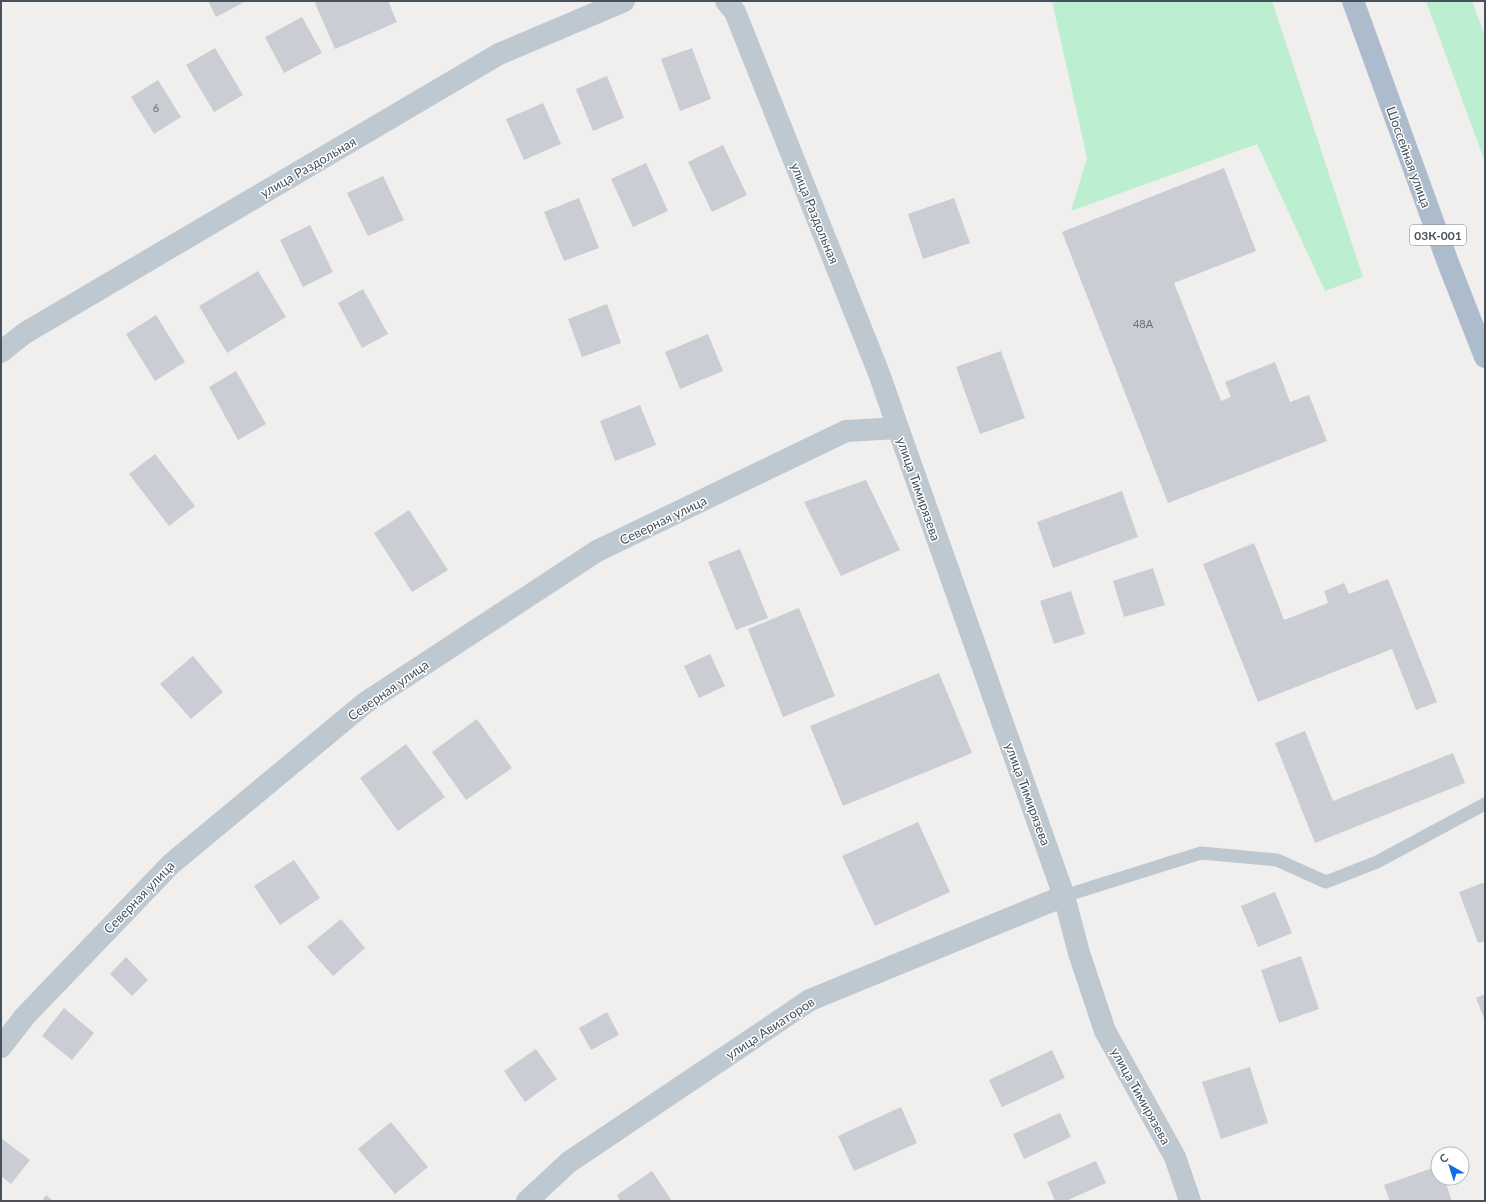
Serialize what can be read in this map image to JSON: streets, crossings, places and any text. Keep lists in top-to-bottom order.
{
  "streets": {
    "main road": ["Шоссейная улица", "03К-001"],
    "street": [
      "улица Раздольная",
      "улица Тимирязева",
      "Северная улица",
      "улица Авиаторов"
    ]
  },
  "crossings": [
    ["улица Раздольная", "улица Тимирязева"],
    ["улица Тимирязева", "Северная улица"],
    ["улица Тимирязева", "улица Авиаторов"]
  ],
  "house_numbers": ["6", "48А"],
  "north": "top left"
}
